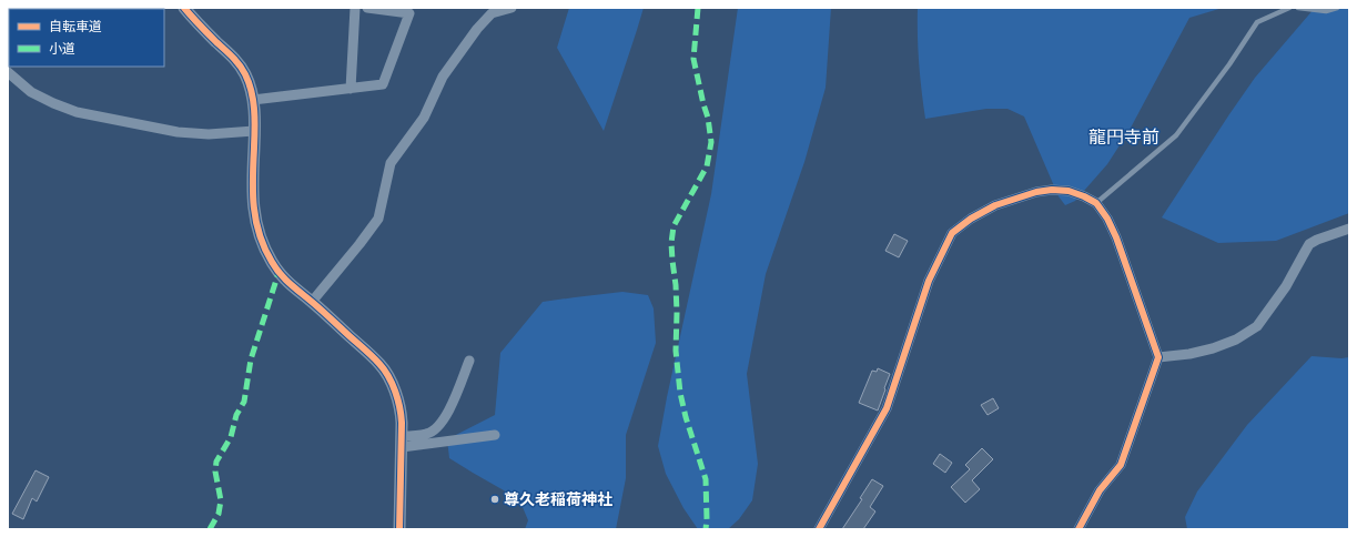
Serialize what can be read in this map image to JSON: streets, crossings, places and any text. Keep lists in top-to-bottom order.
{
  "districts": ["龍円寺前"],
  "places": ["尊久老稲荷神社"],
  "legend": ["自転車道", "小道"]
}
